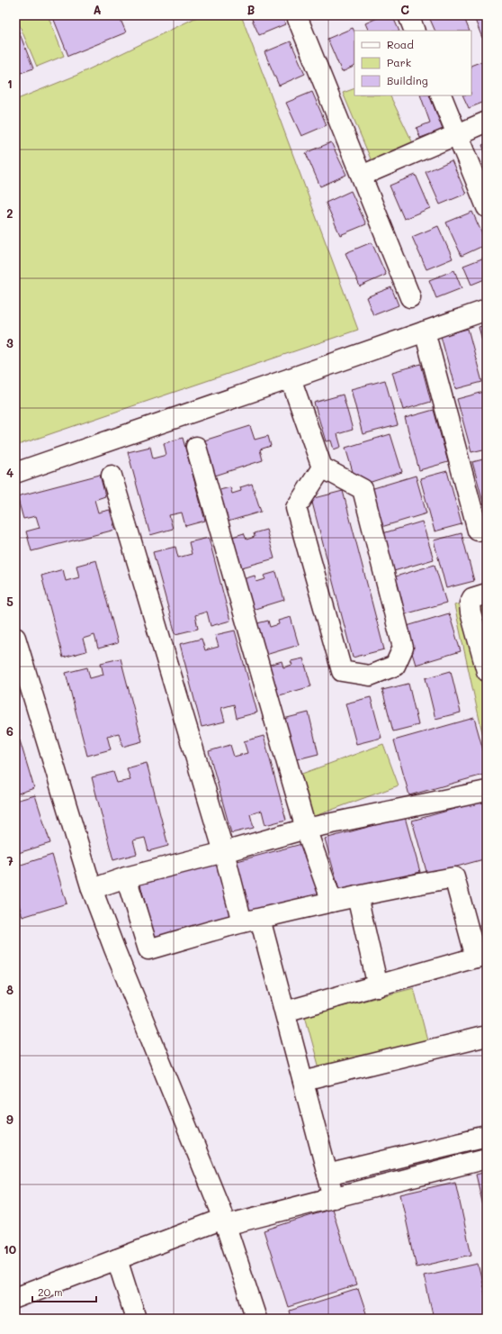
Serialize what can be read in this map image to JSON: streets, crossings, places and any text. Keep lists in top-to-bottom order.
{
  "legend": ["Road", "Park", "Building"],
  "scale_bar": "20 m",
  "grid": {
    "columns": ["A", "B", "C"],
    "rows": [
      "1",
      "2",
      "3",
      "4",
      "5",
      "6",
      "7",
      "8",
      "9",
      "10"
    ]
  }
}
